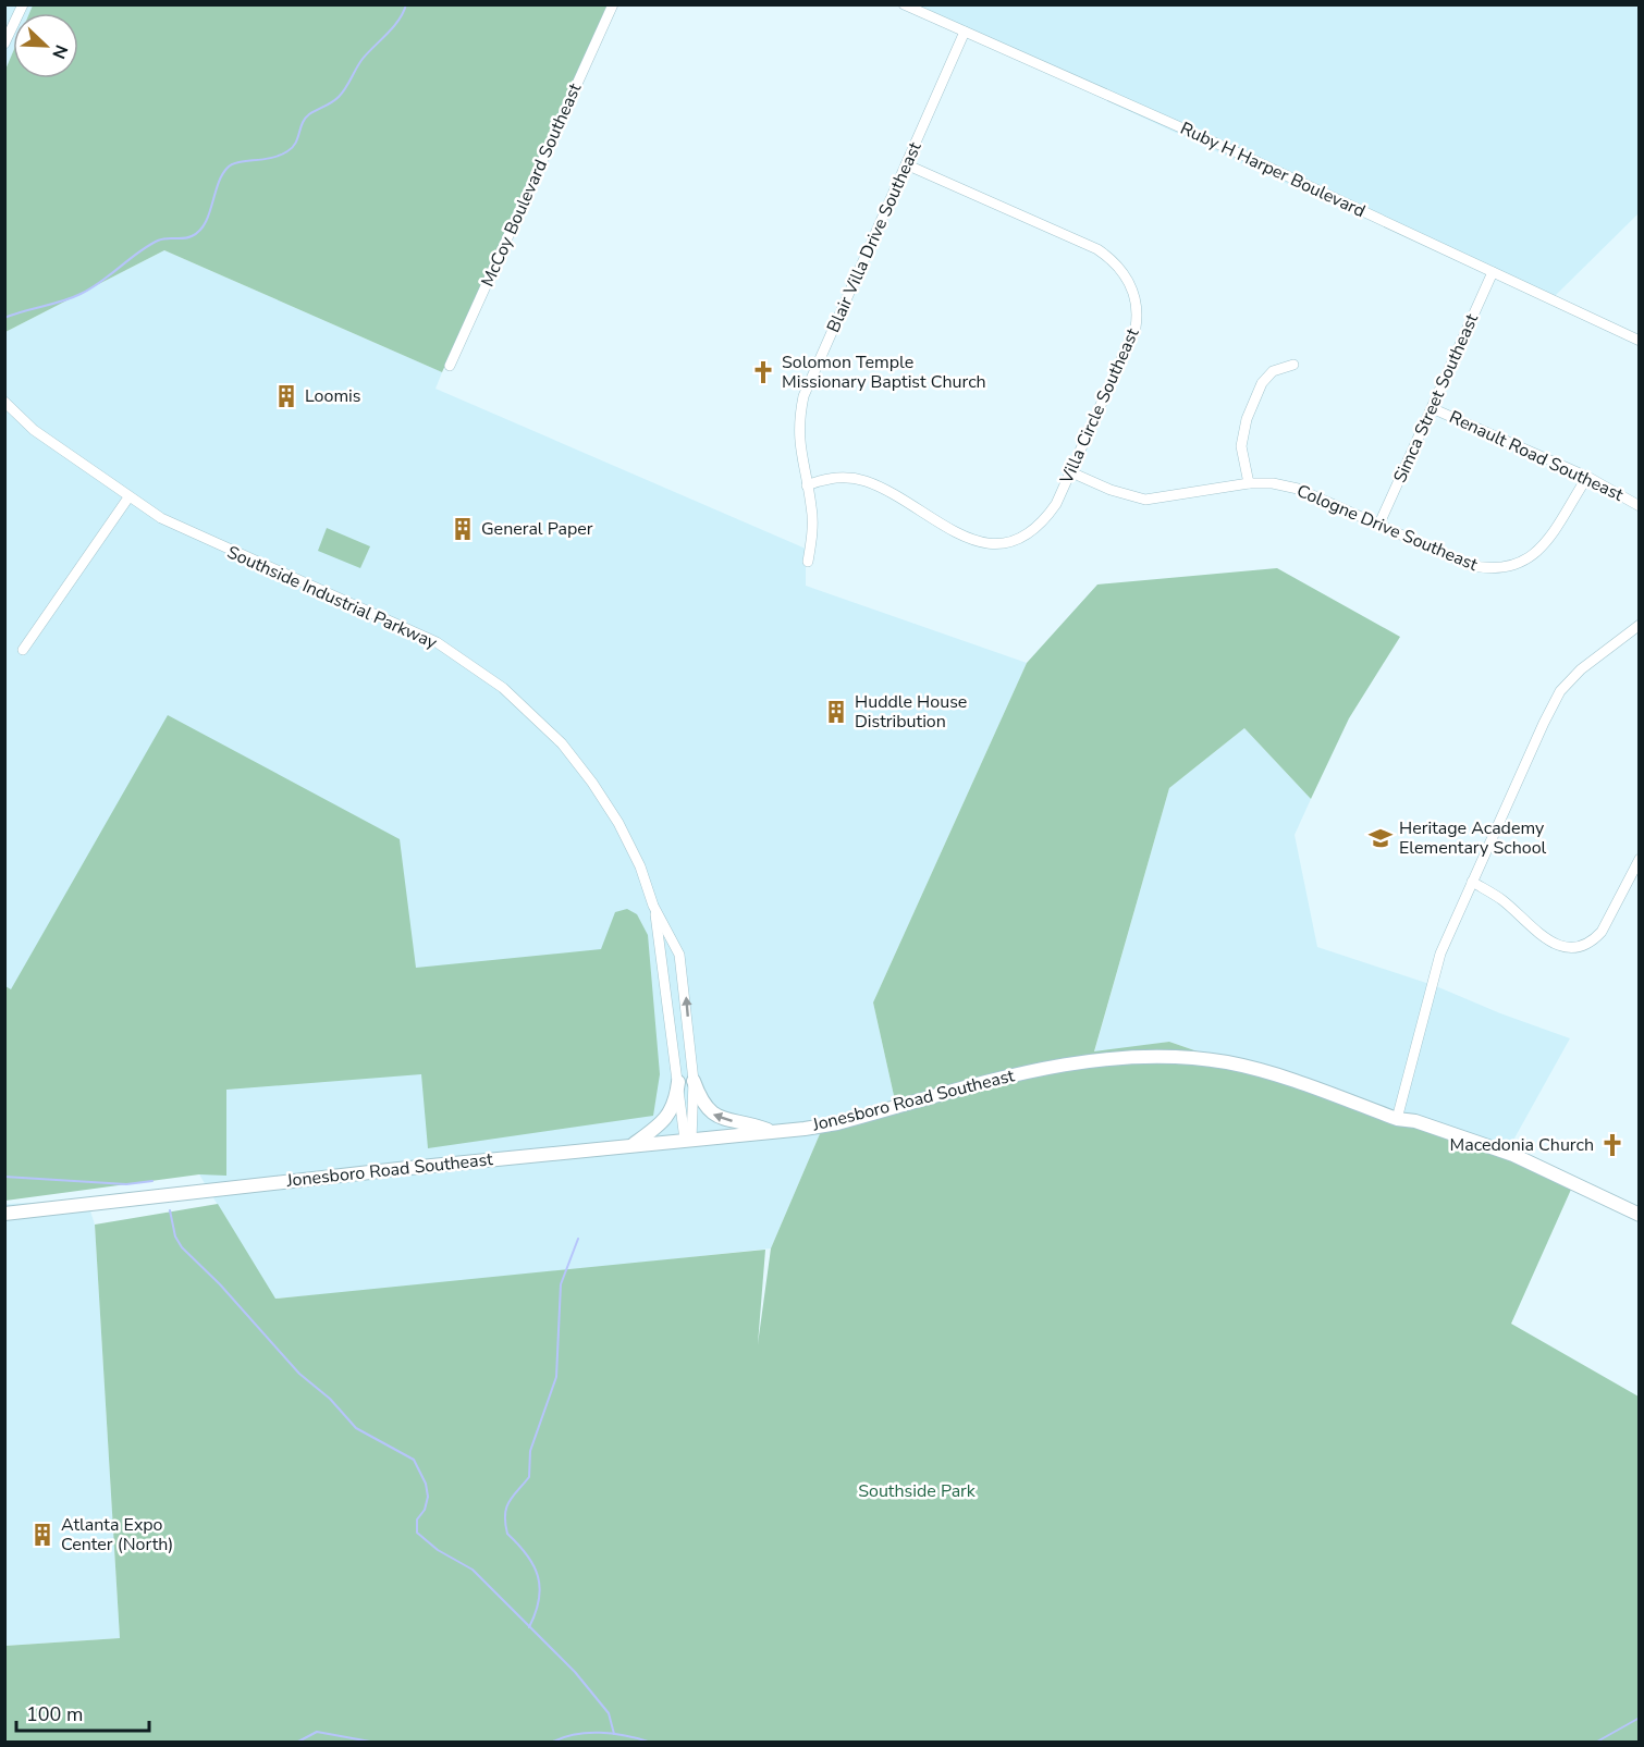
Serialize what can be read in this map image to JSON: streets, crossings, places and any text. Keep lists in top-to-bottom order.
{
  "streets": {
    "main road": ["Jonesboro Road Southeast"],
    "street": [
      "Ruby H Harper Boulevard",
      "McCoy Boulevard Southeast",
      "Blair Villa Drive Southeast",
      "Simca Street Southeast",
      "Villa Circle Southeast",
      "Renault Road Southeast",
      "Cologne Drive Southeast",
      "Southside Industrial Parkway"
    ]
  },
  "crossings": [
    ["Ruby H Harper Boulevard", "Blair Villa Drive Southeast"],
    ["Ruby H Harper Boulevard", "Simca Street Southeast"],
    ["Blair Villa Drive Southeast", "Villa Circle Southeast"],
    ["Simca Street Southeast", "Renault Road Southeast"],
    ["Simca Street Southeast", "Cologne Drive Southeast"],
    ["Villa Circle Southeast", "Cologne Drive Southeast"],
    ["Renault Road Southeast", "Cologne Drive Southeast"],
    ["Southside Industrial Parkway", "Jonesboro Road Southeast"]
  ],
  "parks": ["Southside Park"],
  "places": {
    "church": ["Solomon Temple Missionary Baptist Church", "Macedonia Church"],
    "building": [
      "Loomis",
      "General Paper",
      "Huddle House Distribution",
      "Atlanta Expo Center (North)"
    ],
    "school or university": ["Heritage Academy Elementary School"]
  },
  "scale_bar": "100 m",
  "north": "bottom right"
}
